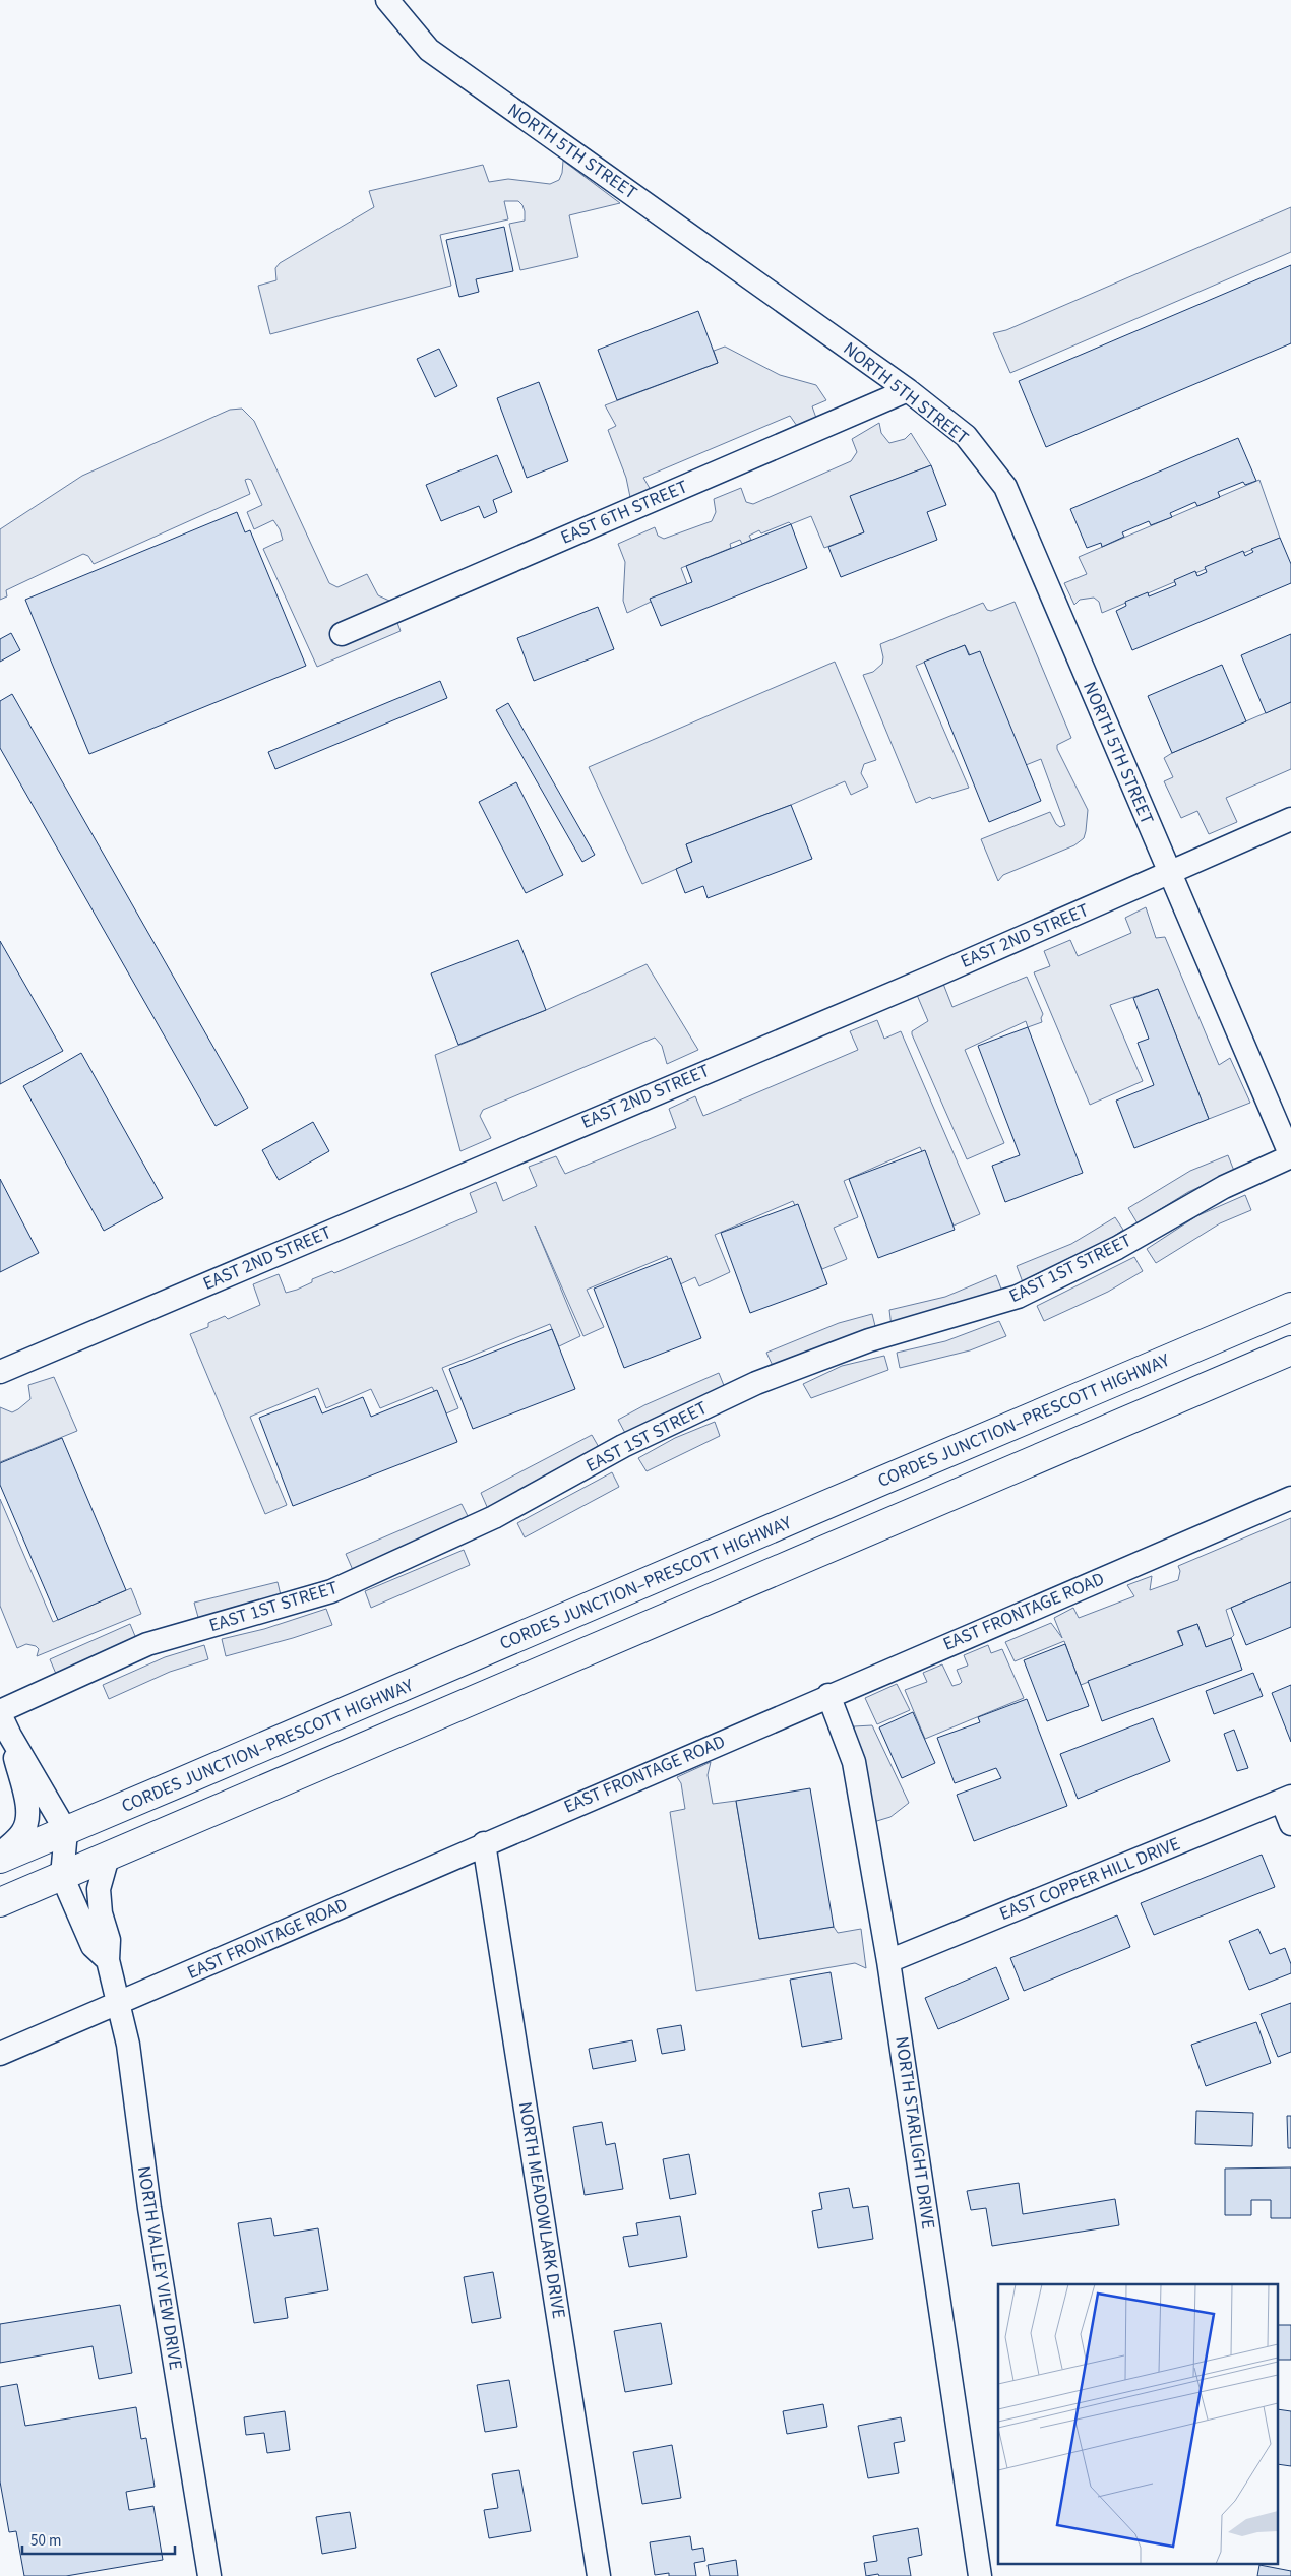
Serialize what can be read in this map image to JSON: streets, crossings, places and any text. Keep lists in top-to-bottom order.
{
  "streets": {
    "main road": ["CORDES JUNCTION–PRESCOTT HIGHWAY"],
    "street": [
      "NORTH 5TH STREET",
      "EAST 6TH STREET",
      "EAST 2ND STREET",
      "EAST 1ST STREET",
      "EAST FRONTAGE ROAD",
      "EAST COPPER HILL DRIVE",
      "NORTH STARLIGHT DRIVE",
      "NORTH MEADOWLARK DRIVE",
      "NORTH VALLEY VIEW DRIVE"
    ]
  },
  "crossings": [
    ["NORTH 5TH STREET", "EAST 6TH STREET"],
    ["NORTH 5TH STREET", "EAST 2ND STREET"],
    ["NORTH 5TH STREET", "EAST 1ST STREET"],
    ["CORDES JUNCTION–PRESCOTT HIGHWAY", "NORTH VALLEY VIEW DRIVE"],
    ["EAST FRONTAGE ROAD", "NORTH STARLIGHT DRIVE"],
    ["EAST FRONTAGE ROAD", "NORTH MEADOWLARK DRIVE"],
    ["EAST FRONTAGE ROAD", "NORTH VALLEY VIEW DRIVE"],
    ["EAST COPPER HILL DRIVE", "NORTH STARLIGHT DRIVE"]
  ],
  "scale_bar": "50 m"
}
